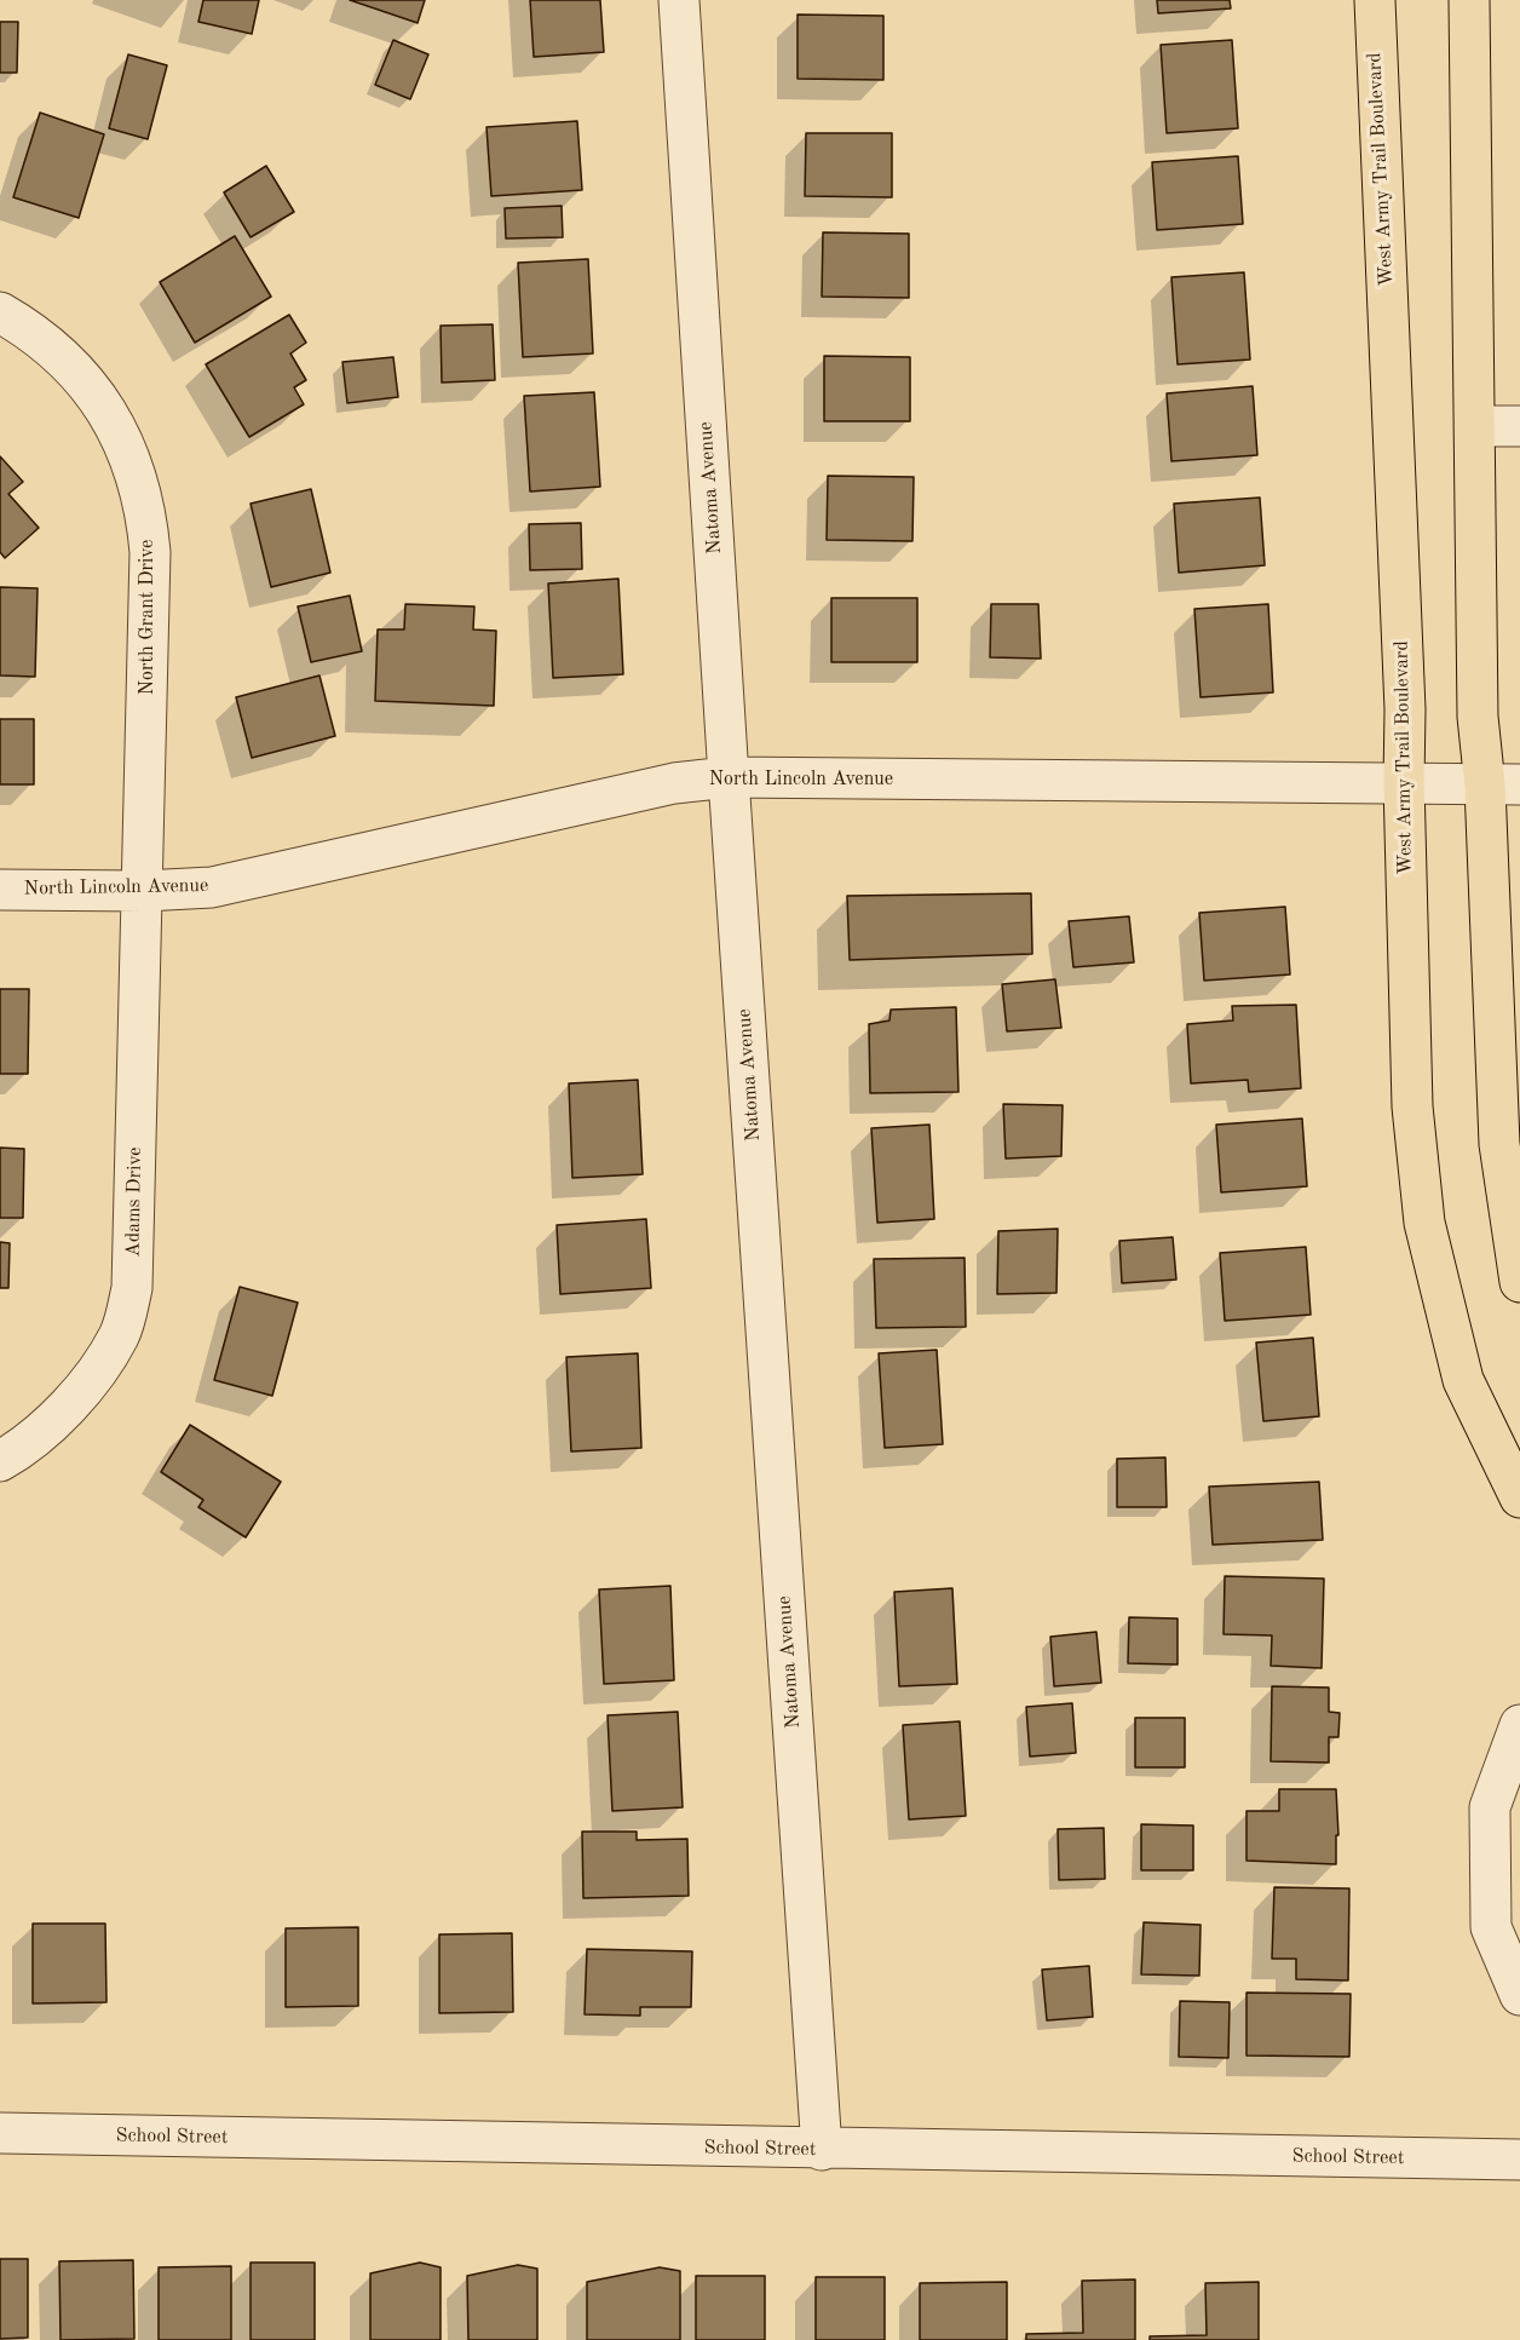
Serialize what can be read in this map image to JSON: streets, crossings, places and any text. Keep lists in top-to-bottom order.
{
  "streets": {
    "main road": ["West Army Trail Boulevard"],
    "street": [
      "Natoma Avenue",
      "North Grant Drive",
      "North Lincoln Avenue",
      "Adams Drive",
      "School Street"
    ]
  },
  "crossings": [
    ["West Army Trail Boulevard", "North Lincoln Avenue"],
    ["Natoma Avenue", "North Lincoln Avenue"],
    ["Natoma Avenue", "School Street"],
    ["North Grant Drive", "North Lincoln Avenue"],
    ["North Grant Drive", "Adams Drive"],
    ["North Lincoln Avenue", "Adams Drive"]
  ]
}
